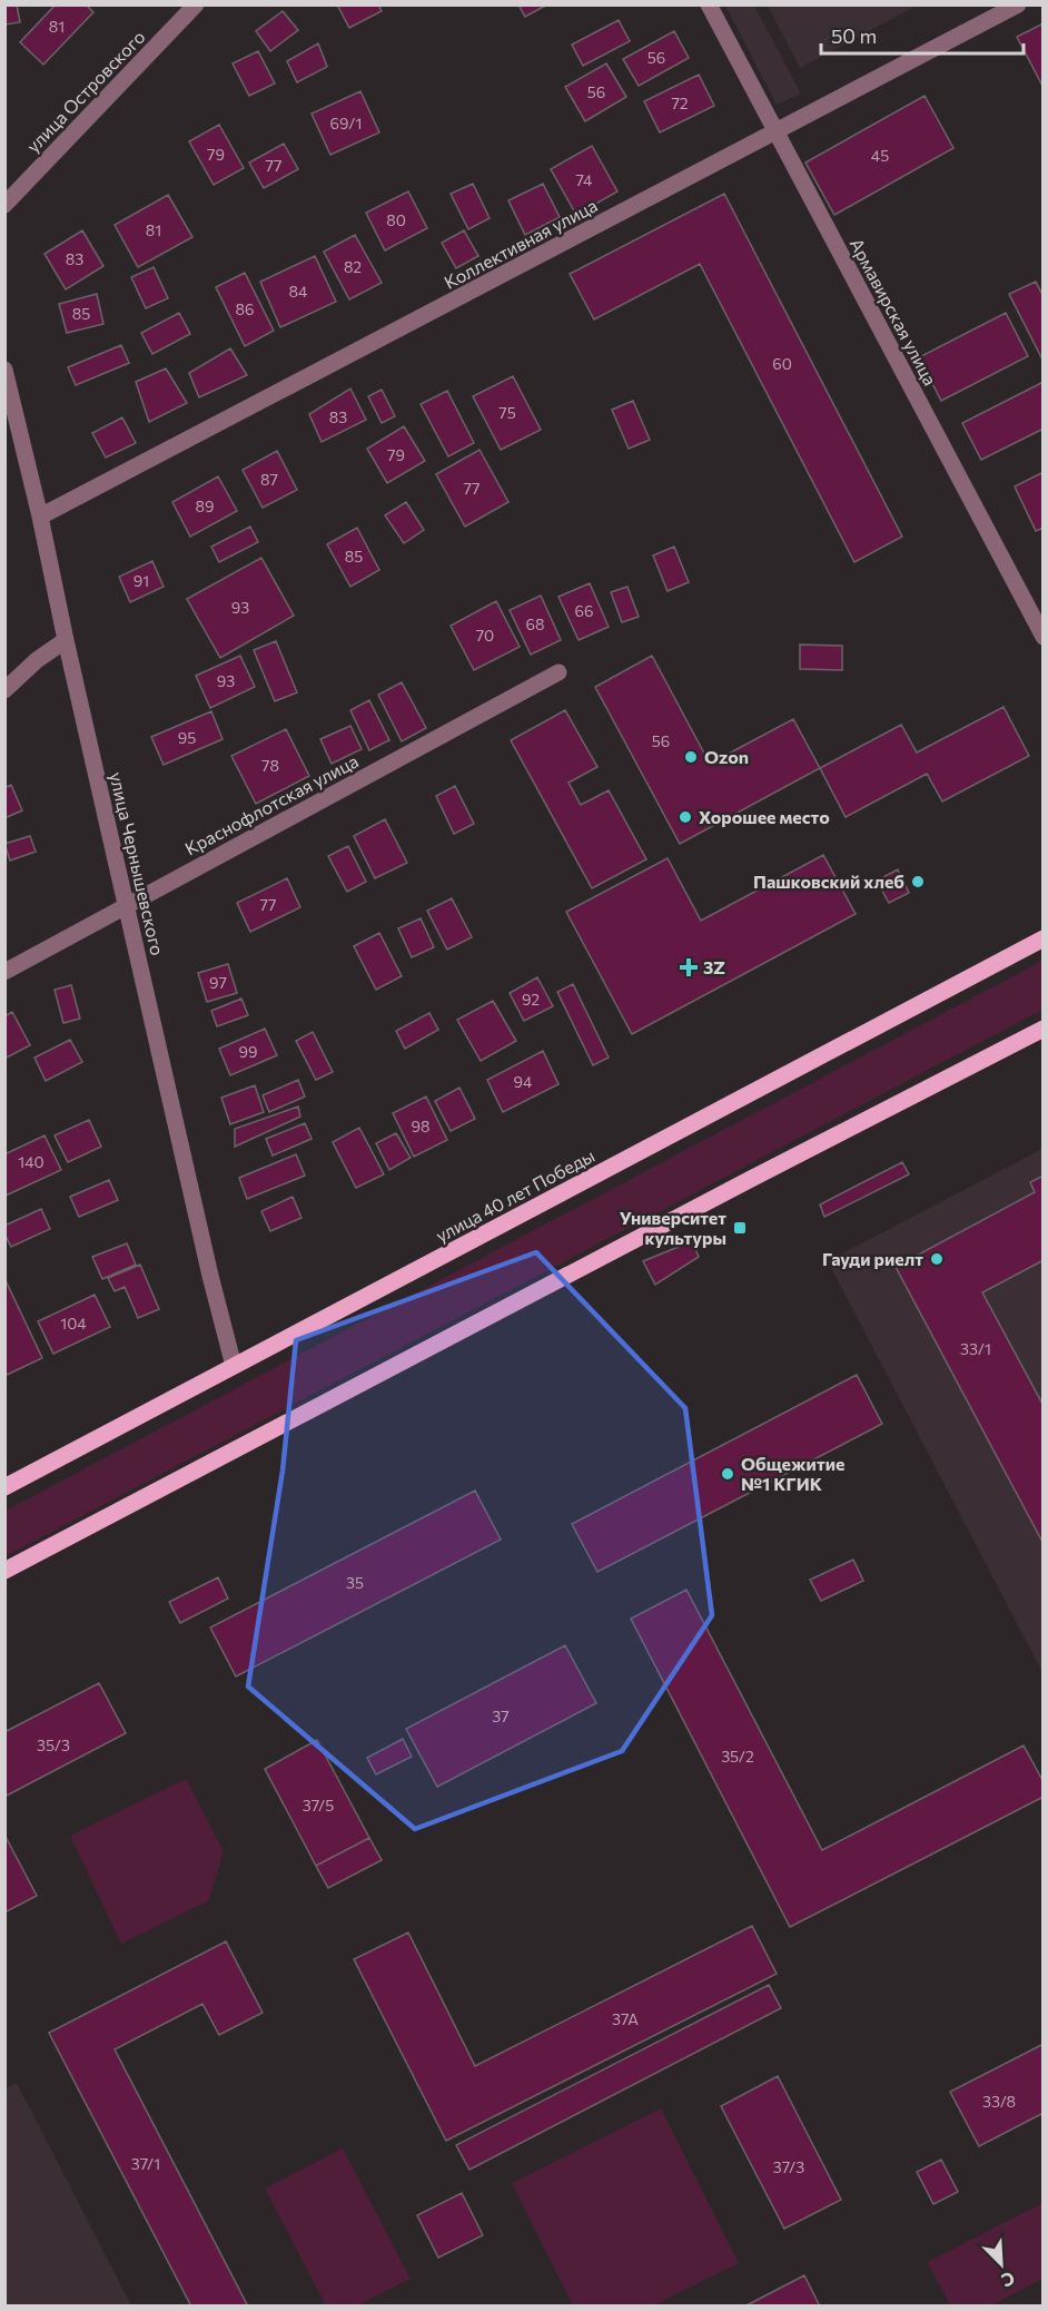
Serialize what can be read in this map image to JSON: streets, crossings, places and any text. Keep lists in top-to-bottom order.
{
  "streets": {
    "main road": ["улица 40 лет Победы"],
    "street": [
      "улица Островского",
      "Коллективная улица",
      "Армавирская улица",
      "Краснофлотская улица",
      "улица Чернышевского"
    ]
  },
  "crossings": [
    ["Коллективная улица", "Армавирская улица"],
    ["Коллективная улица", "улица Чернышевского"],
    ["Краснофлотская улица", "улица Чернышевского"],
    ["улица Чернышевского", "улица 40 лет Победы"]
  ],
  "places": {
    "other": [
      "Ozon",
      "Хорошее место",
      "Пашковский хлеб",
      "Гауди риелт",
      "Общежитие №1 КГИК"
    ],
    "health": ["3Z"],
    "transit": ["Университет культуры"]
  },
  "house_numbers": [
    "81",
    "56",
    "56",
    "72",
    "69/1",
    "79",
    "45",
    "77",
    "74",
    "80",
    "81",
    "83",
    "82",
    "84",
    "86",
    "85",
    "60",
    "75",
    "83",
    "79",
    "87",
    "77",
    "89",
    "85",
    "91",
    "93",
    "66",
    "68",
    "70",
    "93",
    "95",
    "56",
    "78",
    "77",
    "97",
    "92",
    "99",
    "94",
    "98",
    "140",
    "104",
    "33/1",
    "35",
    "37",
    "35/3",
    "35/2",
    "37/5",
    "37А",
    "33/8",
    "37/1",
    "37/3"
  ],
  "scale_bar": "50 m",
  "north": "bottom right"
}
